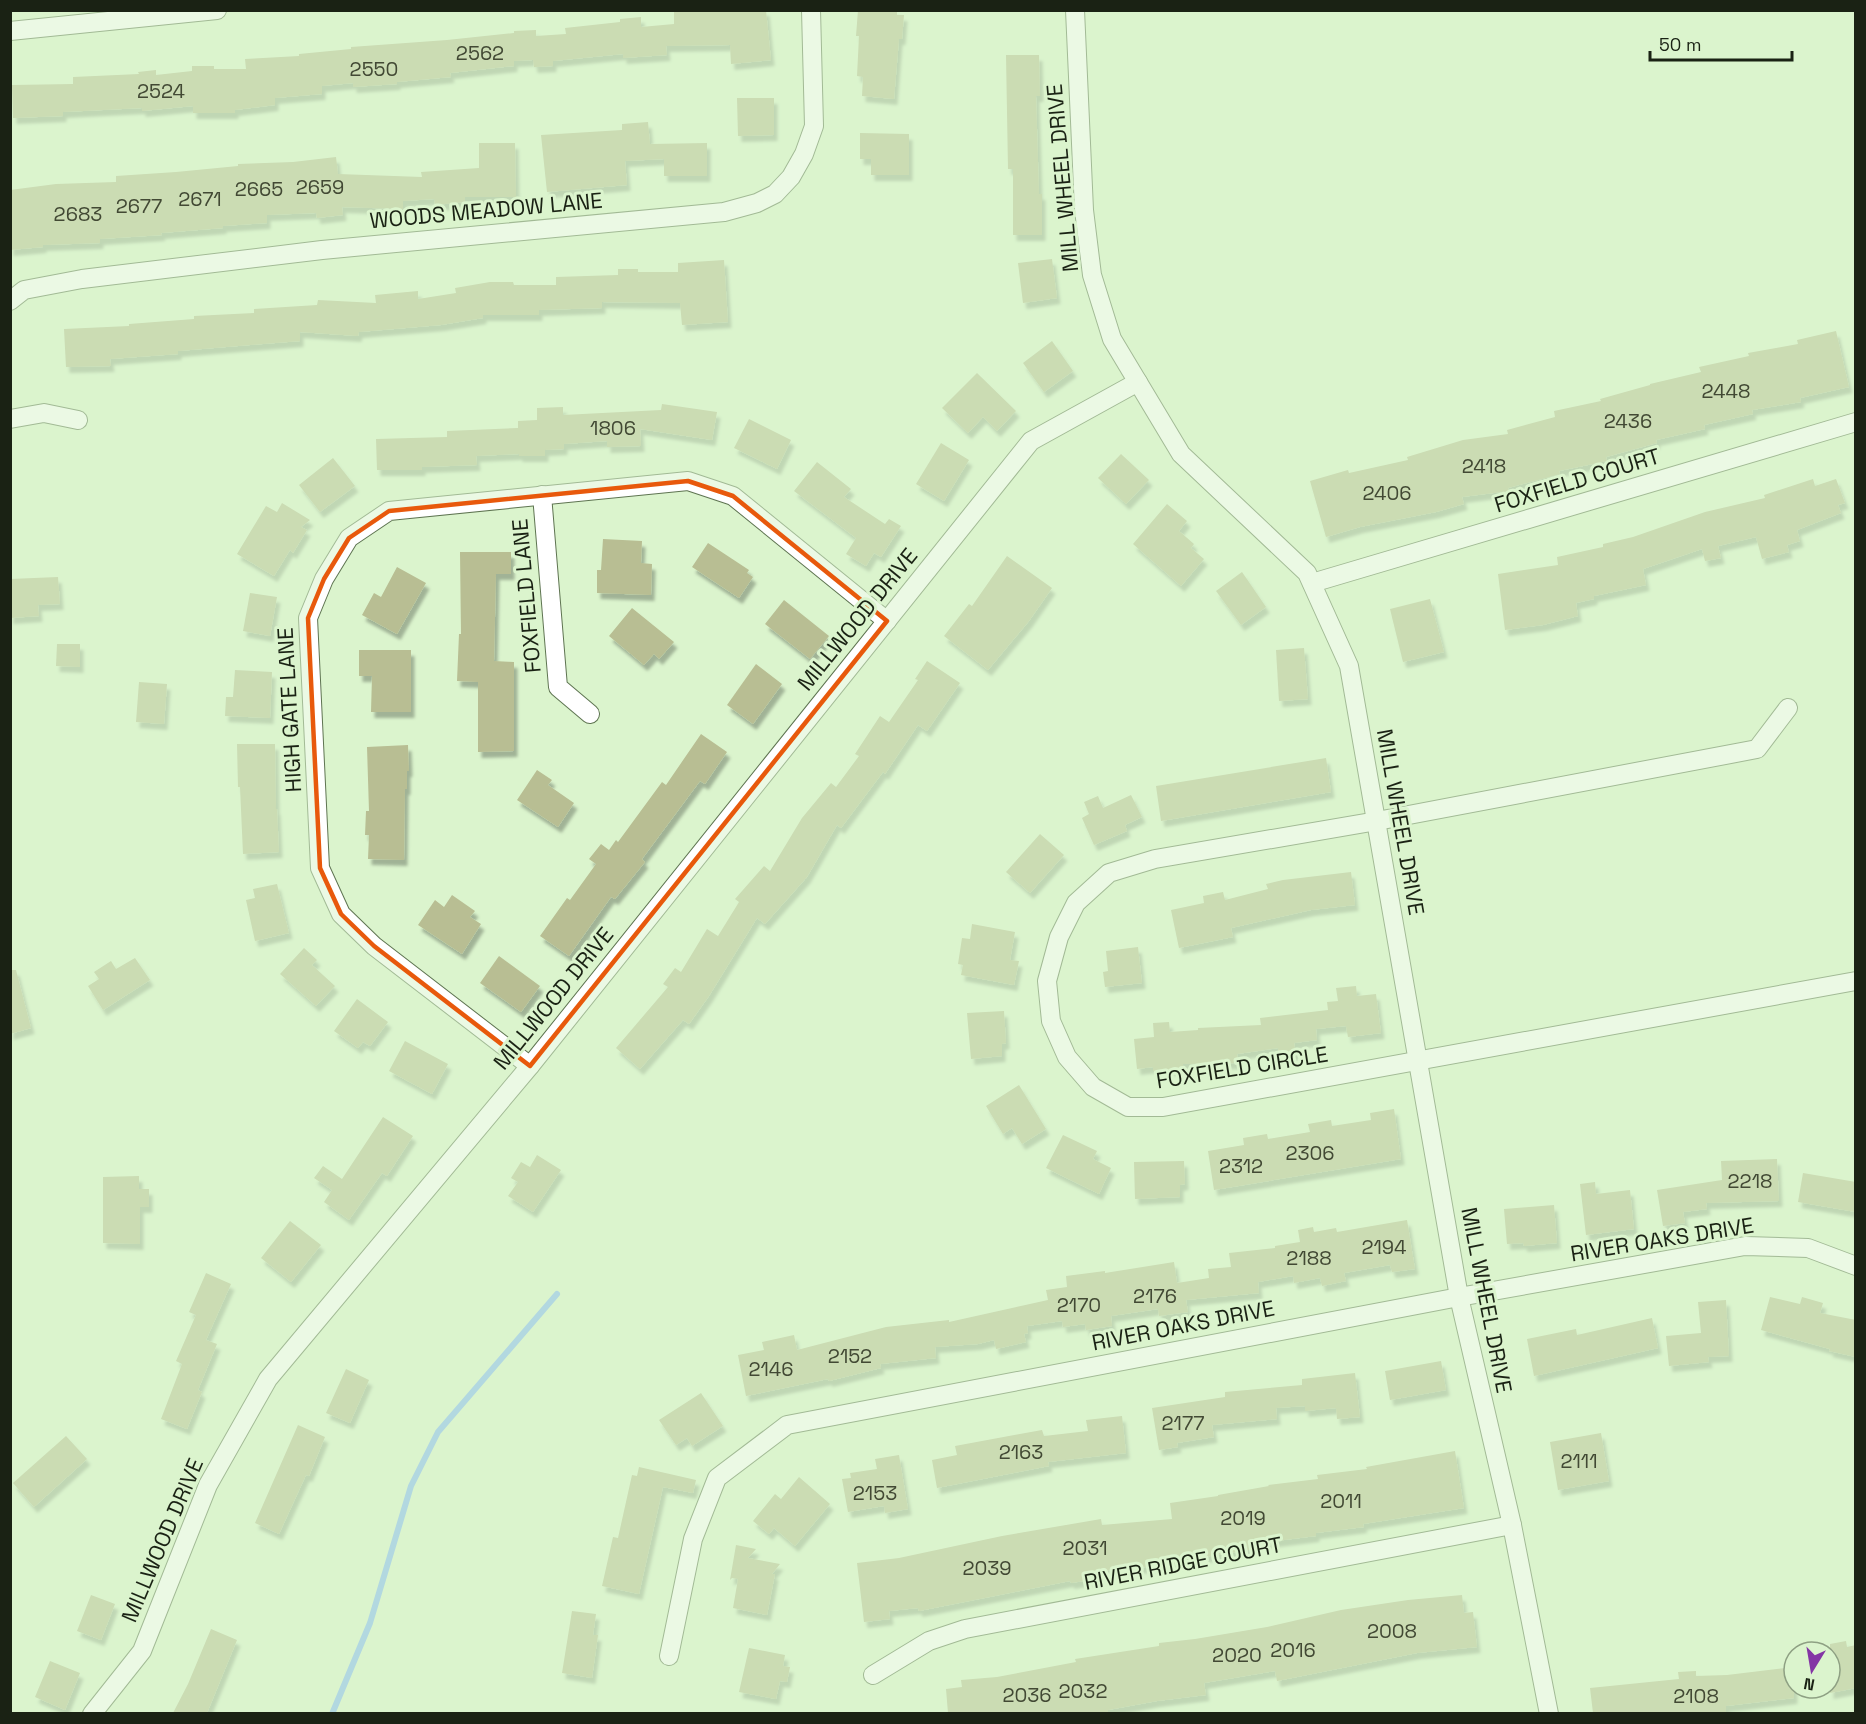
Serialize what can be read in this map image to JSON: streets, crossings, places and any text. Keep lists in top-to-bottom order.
{
  "streets": {
    "street": [
      "MILL WHEEL DRIVE",
      "WOODS MEADOW LANE",
      "FOXFIELD COURT",
      "FOXFIELD LANE",
      "MILLWOOD DRIVE",
      "HIGH GATE LANE",
      "FOXFIELD CIRCLE",
      "RIVER OAKS DRIVE",
      "RIVER RIDGE COURT"
    ]
  },
  "crossings": [
    ["MILL WHEEL DRIVE", "FOXFIELD COURT"],
    ["MILL WHEEL DRIVE", "MILLWOOD DRIVE"],
    ["MILL WHEEL DRIVE", "FOXFIELD CIRCLE"],
    ["MILL WHEEL DRIVE", "RIVER OAKS DRIVE"],
    ["MILL WHEEL DRIVE", "RIVER RIDGE COURT"],
    ["FOXFIELD LANE", "HIGH GATE LANE"],
    ["MILLWOOD DRIVE", "HIGH GATE LANE"]
  ],
  "house_numbers": [
    "2562",
    "2550",
    "2524",
    "2659",
    "2665",
    "2671",
    "2677",
    "2683",
    "2448",
    "2436",
    "1806",
    "2418",
    "2406",
    "2306",
    "2312",
    "2218",
    "2194",
    "2188",
    "2176",
    "2170",
    "2152",
    "2146",
    "2177",
    "2163",
    "2111",
    "2153",
    "2011",
    "2019",
    "2031",
    "2039",
    "2008",
    "2016",
    "2020",
    "2032",
    "2036",
    "2108"
  ],
  "scale_bar": "50 m",
  "north": "bottom"
}
